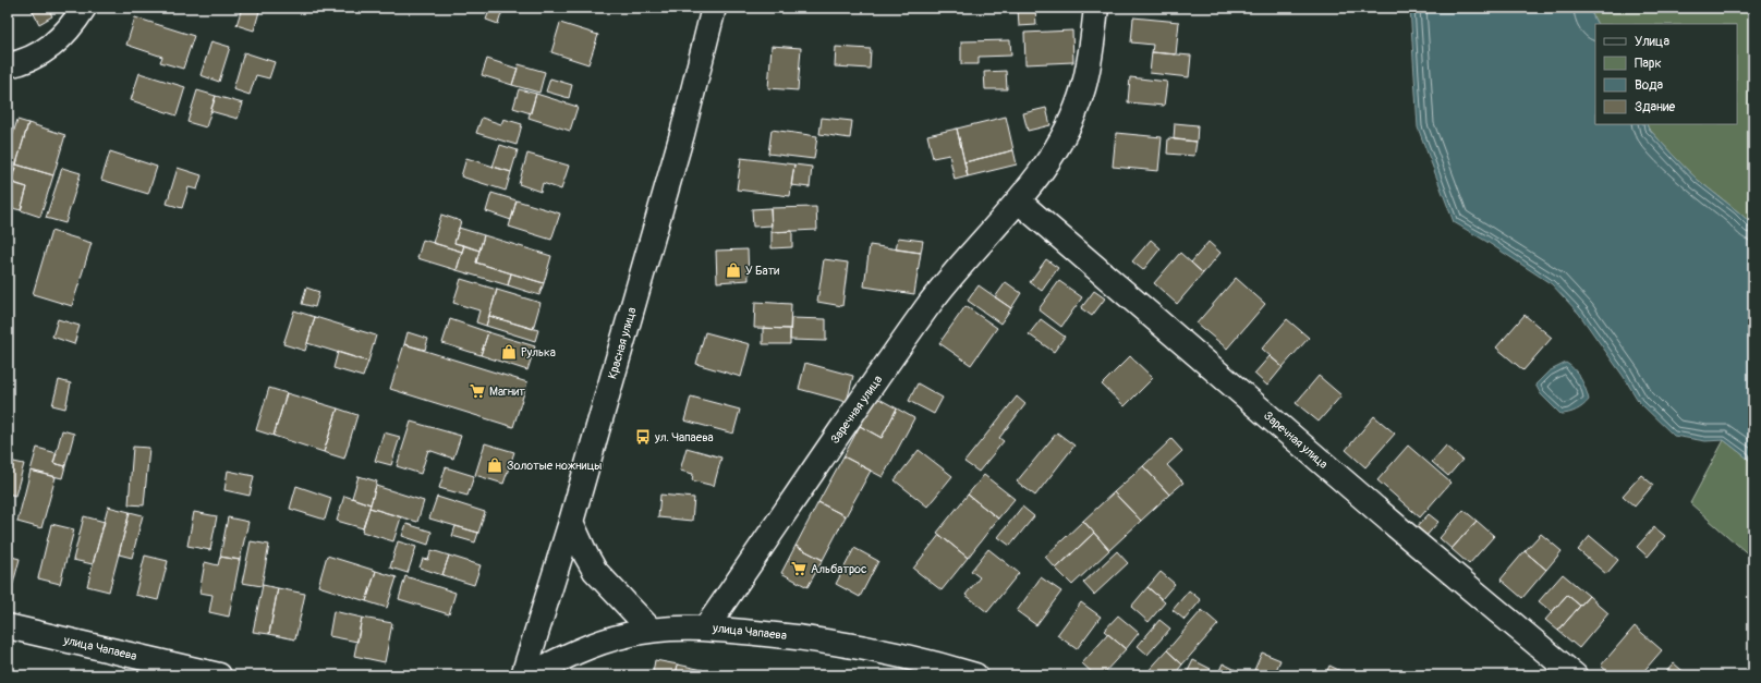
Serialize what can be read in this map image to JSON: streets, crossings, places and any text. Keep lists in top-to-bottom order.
{
  "streets": {
    "street": ["Красная улица", "Заречная улица", "улица Чапаева"]
  },
  "crossings": [
    ["Заречная улица", "улица Чапаева"]
  ],
  "places": {
    "shop": ["У Бати", "Рулька", "Золотые ножницы"],
    "supermarket": ["Магнит", "Альбатрос"],
    "bus stop": ["ул. Чапаева"]
  },
  "legend": [
    "Улица",
    "Парк",
    "Вода",
    "Здание"
  ]
}
